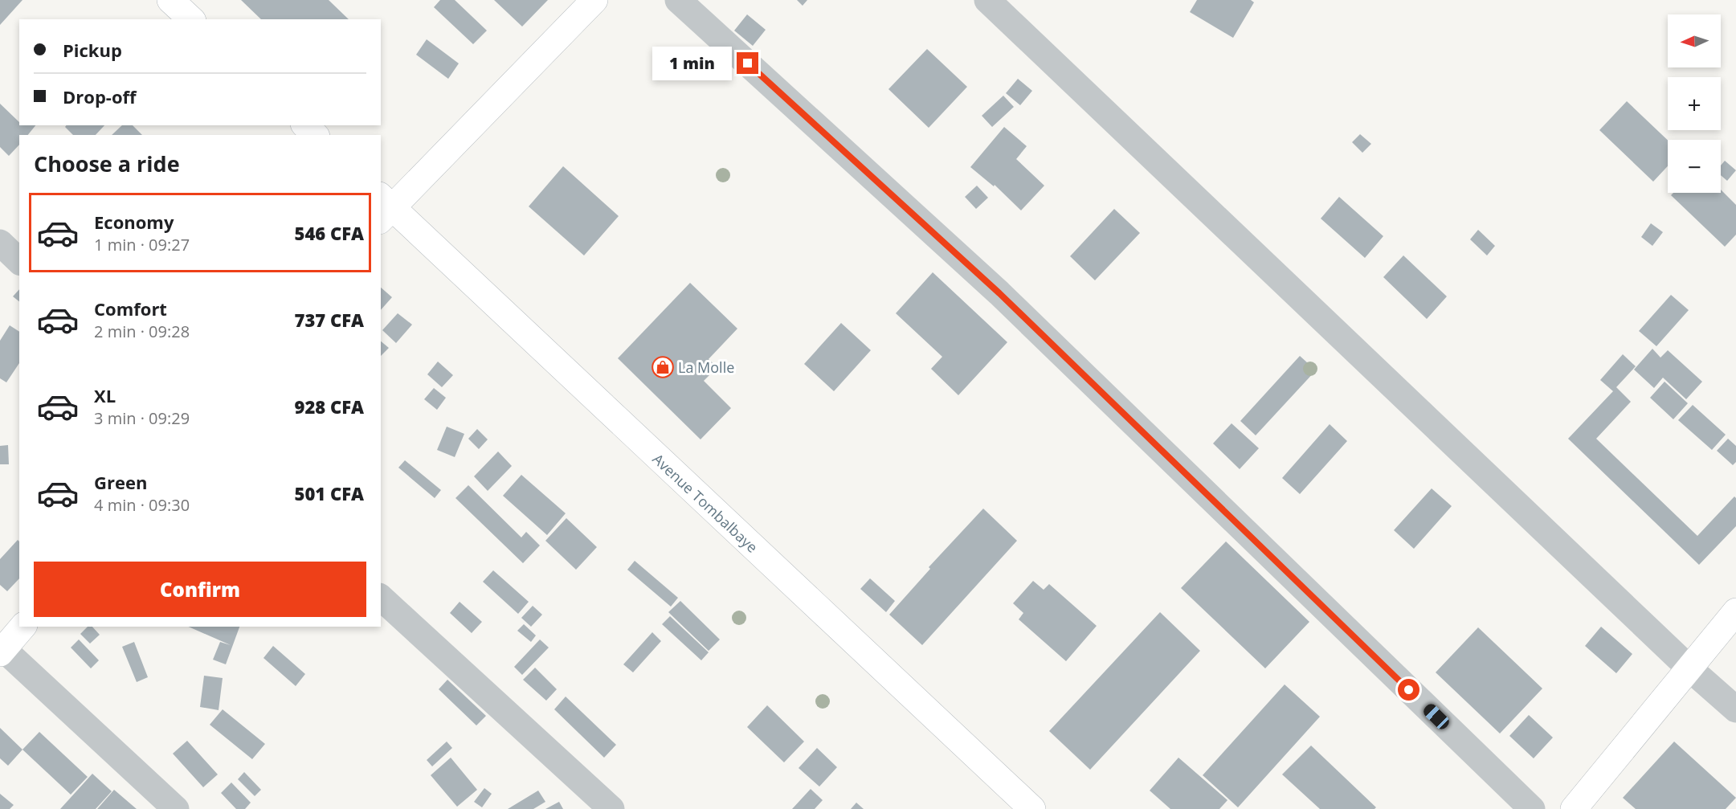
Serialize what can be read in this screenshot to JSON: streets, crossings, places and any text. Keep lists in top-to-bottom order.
{
  "streets": {
    "main road": ["Avenue Tombalbaye"]
  },
  "places": {
    "shop": ["La Molle"]
  },
  "north": "left",
  "page": {
    "map_buttons": ["+", "−"],
    "banner": ["Pickup", "Drop-off"],
    "bubble": "1 min",
    "heading": "Choose a ride",
    "list": [
      {
        "name": "Economy",
        "note": "1 min · 09:27",
        "value": "546 CFA"
      },
      {
        "name": "Comfort",
        "note": "2 min · 09:28",
        "value": "737 CFA"
      },
      {
        "name": "XL",
        "note": "3 min · 09:29",
        "value": "928 CFA"
      },
      {
        "name": "Green",
        "note": "4 min · 09:30",
        "value": "501 CFA"
      }
    ],
    "buttons": "Confirm"
  }
}
